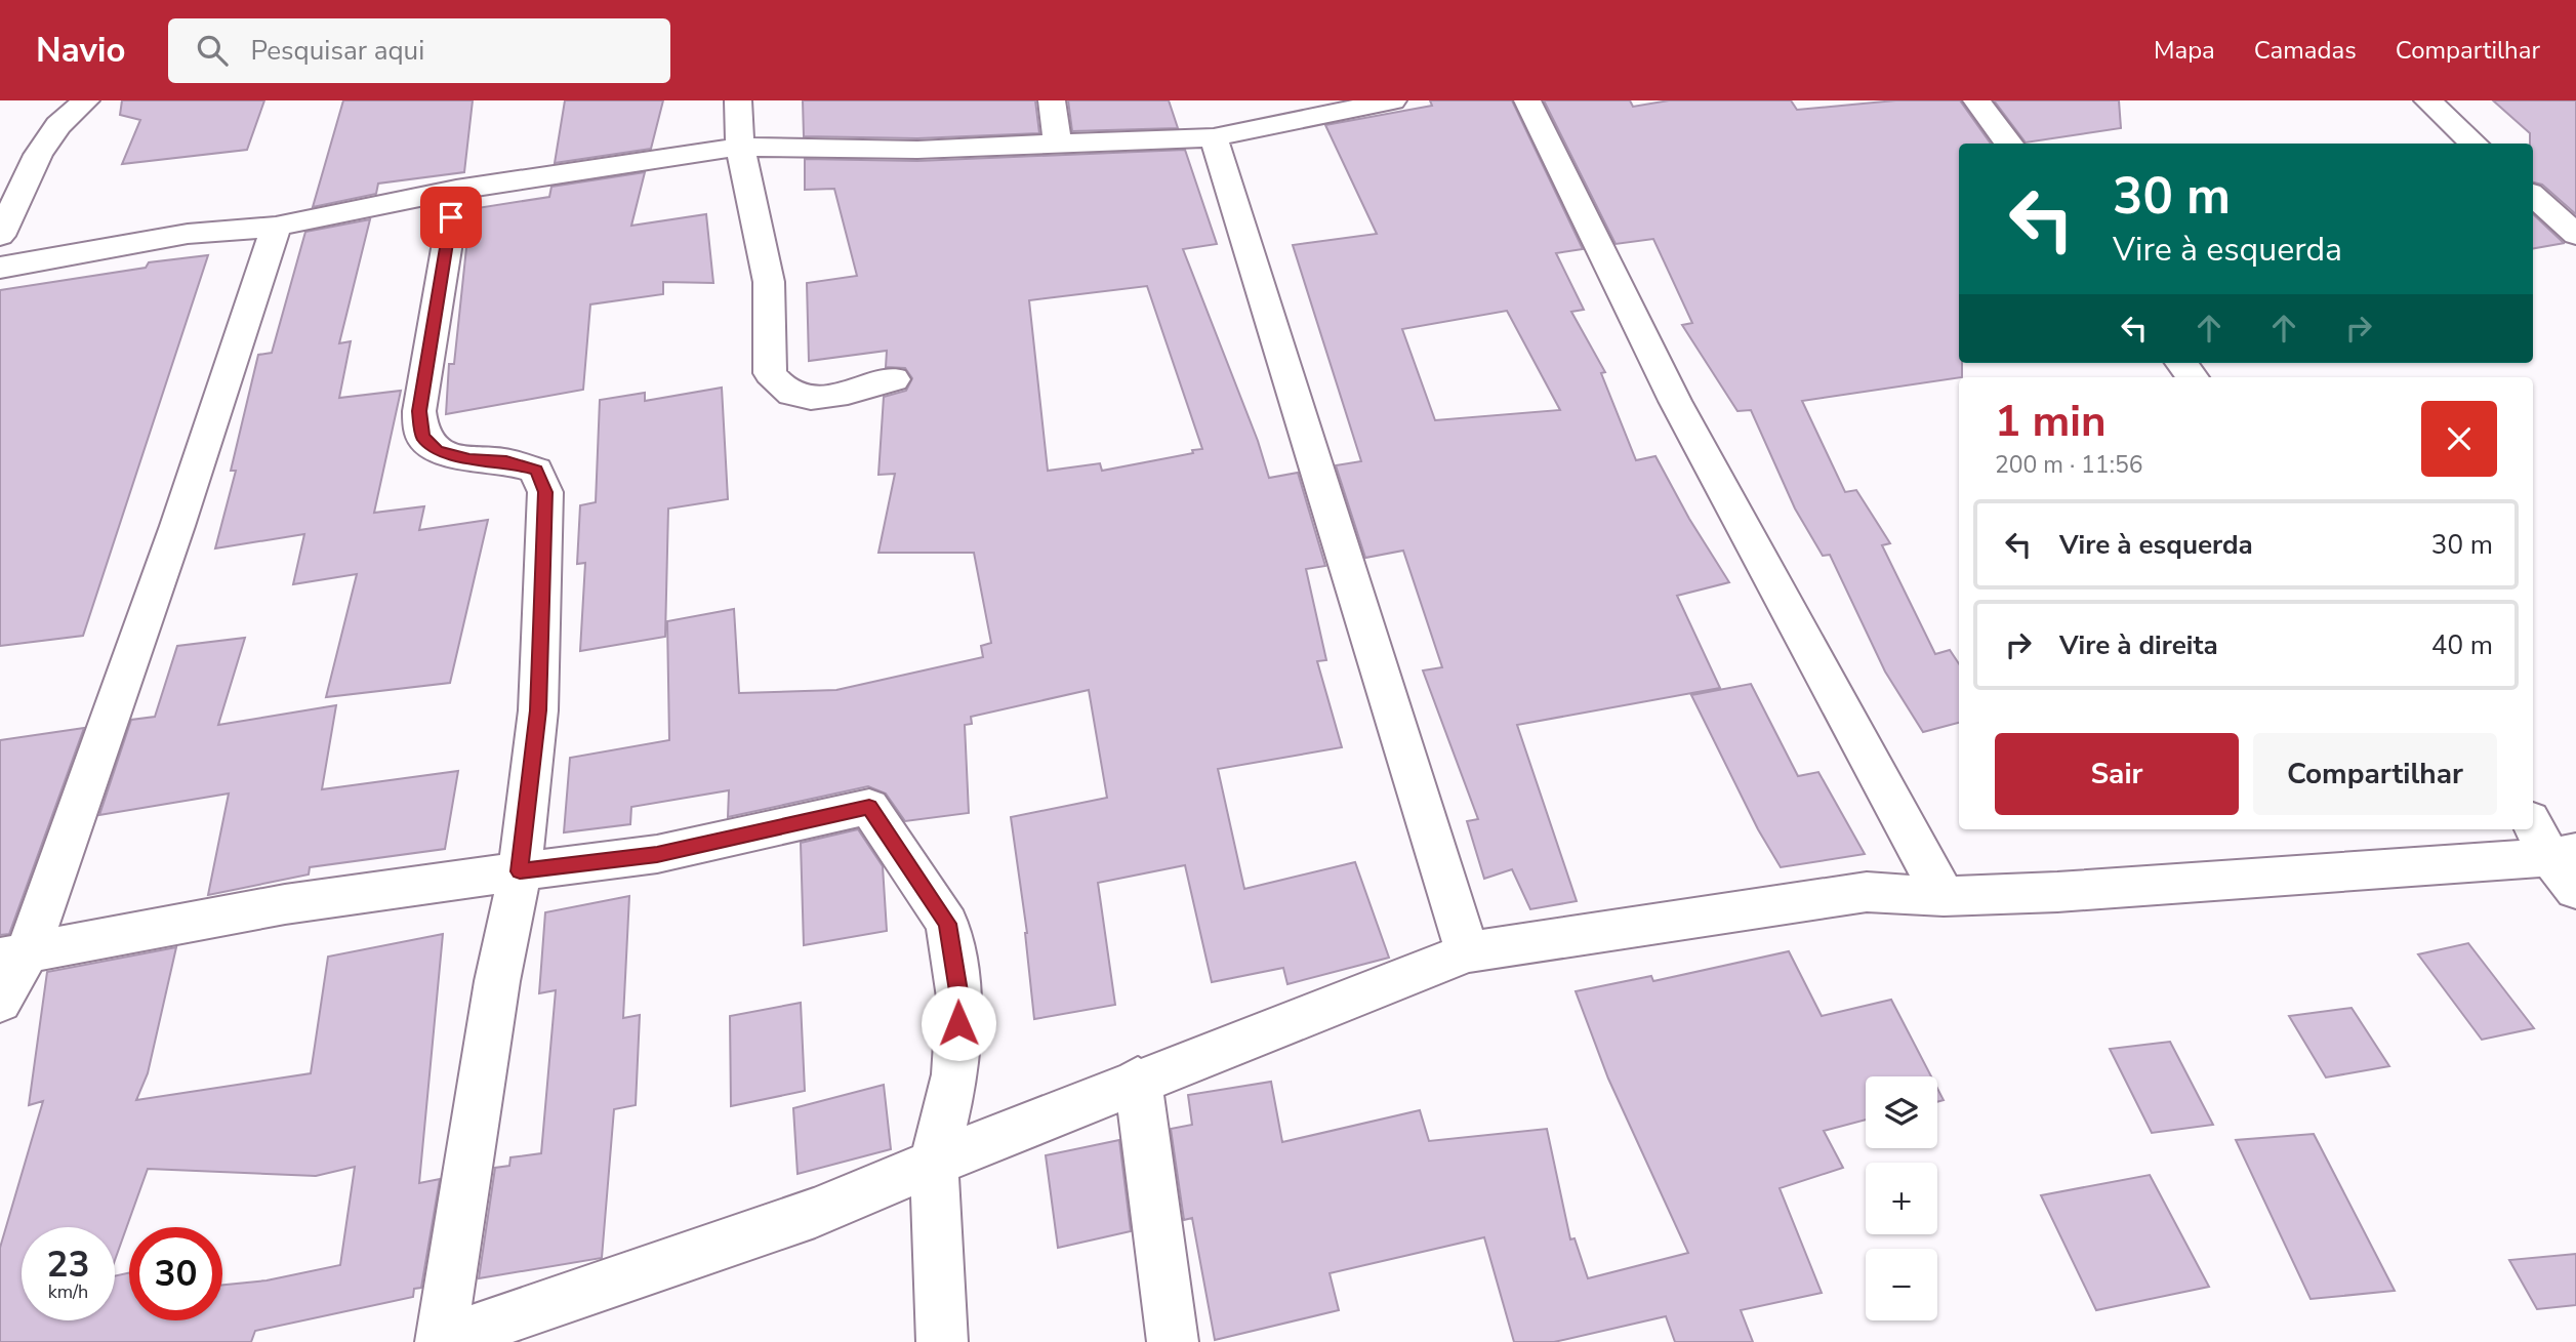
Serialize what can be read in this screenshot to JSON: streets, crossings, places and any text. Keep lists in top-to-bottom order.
{
  "page": {
    "header": "Navio",
    "search": "Pesquisar aqui",
    "nav": ["Mapa", "Camadas", "Compartilhar"],
    "turn": ["30 m", "Vire à esquerda"],
    "heading": ["1 min", "200 m · 11:56"],
    "list": [
      {
        "name": "Vire à esquerda",
        "value": "30 m"
      },
      {
        "name": "Vire à direita",
        "value": "40 m"
      }
    ],
    "buttons": ["Sair", "Compartilhar"],
    "map_buttons": ["+", "−"],
    "speed": "23 km/h",
    "limit": "30"
  }
}
